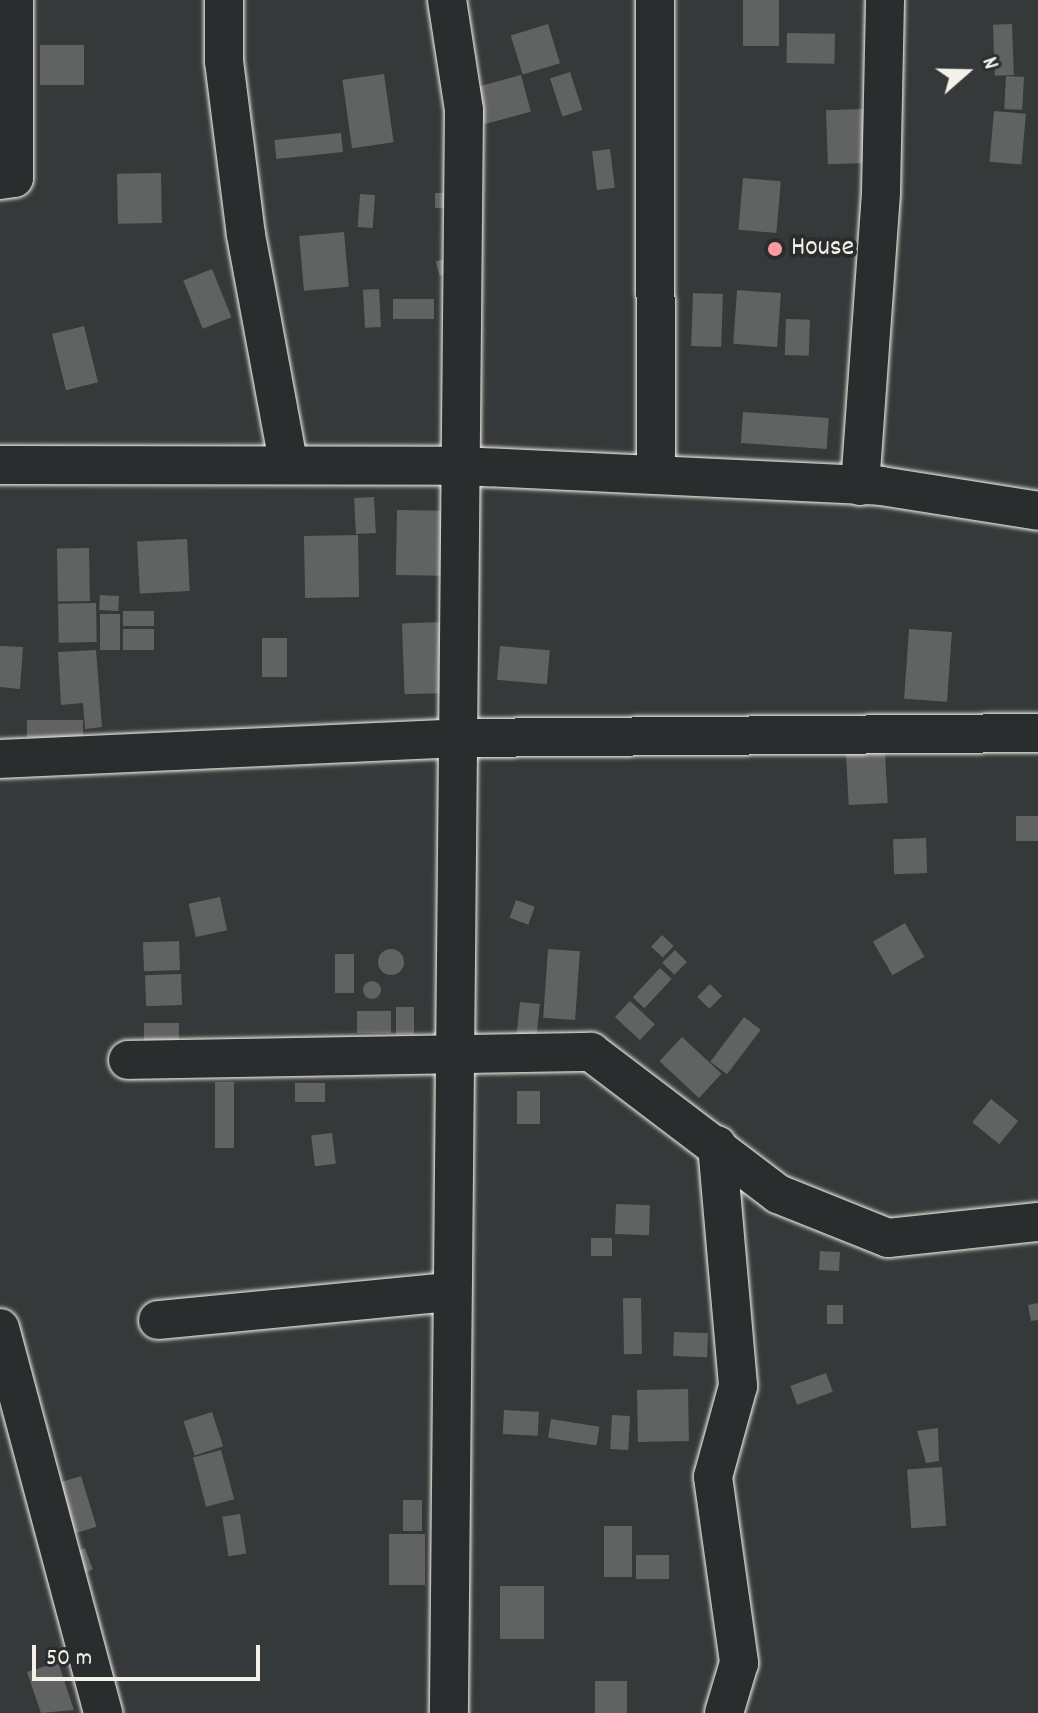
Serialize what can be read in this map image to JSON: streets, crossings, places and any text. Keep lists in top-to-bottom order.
{
  "places": ["House"],
  "scale_bar": "50 m",
  "north": "right"
}
